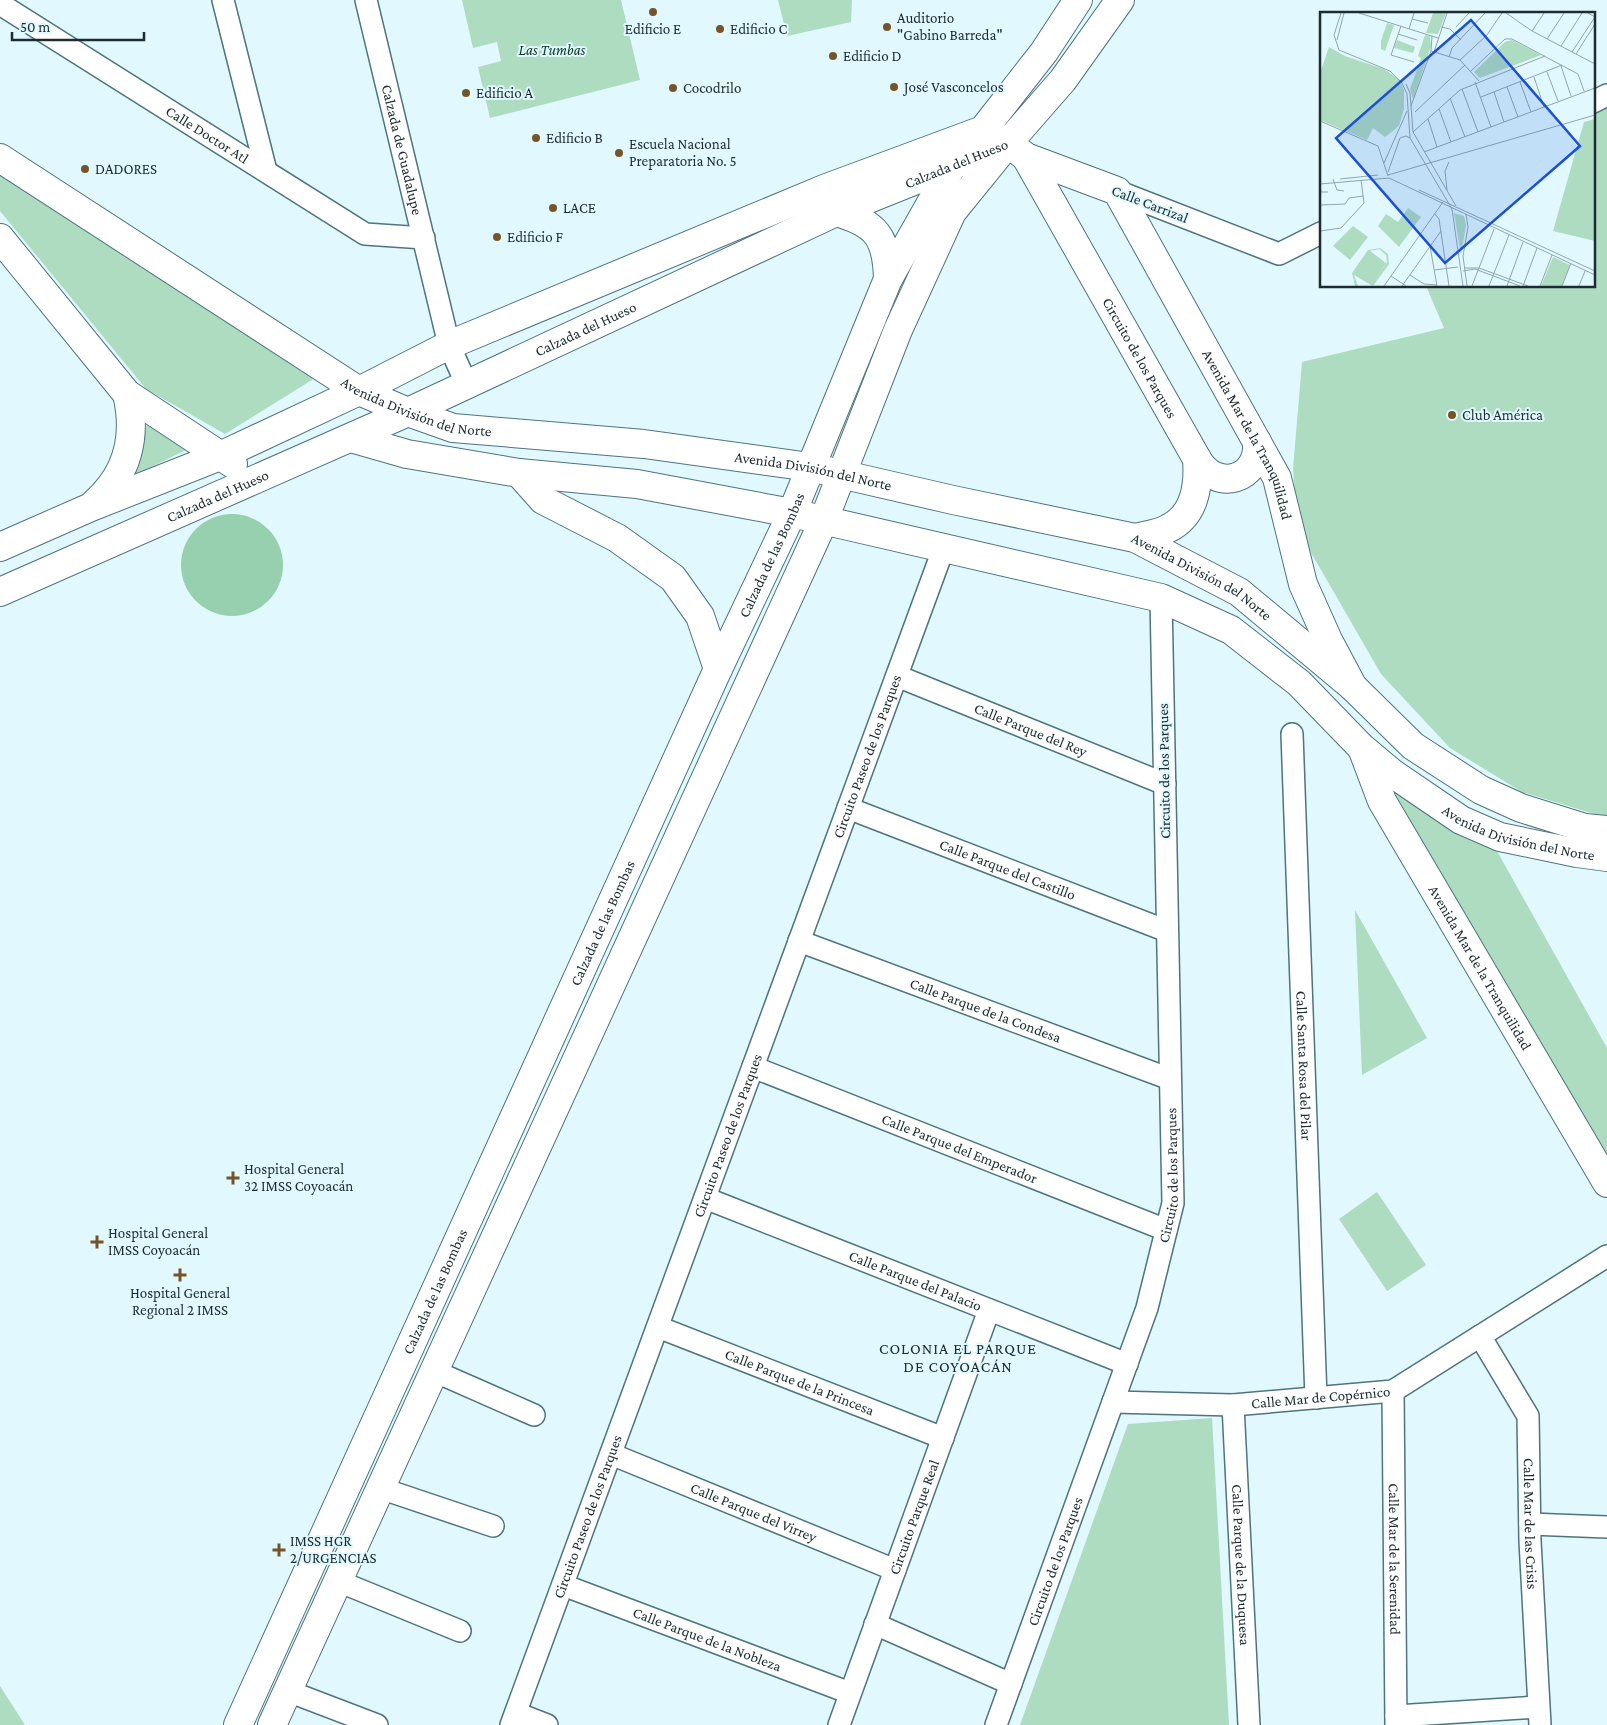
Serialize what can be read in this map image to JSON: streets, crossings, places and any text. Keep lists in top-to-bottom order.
{
  "streets": {
    "main road": [
      "Calzada del Hueso",
      "Calle Carrizal",
      "Circuito de los Parques",
      "Avenida División del Norte",
      "Avenida Mar de la Tranquilidad",
      "Calzada de las Bombas"
    ],
    "street": [
      "Calle Doctor Atl",
      "Calzada de Guadalupe",
      "Calle Parque del Rey",
      "Circuito Paseo de los Parques",
      "Calle Parque del Castillo",
      "Calle Parque de la Condesa",
      "Calle Santa Rosa del Pilar",
      "Calle Parque del Emperador",
      "Calle Parque del Palacio",
      "Calle Parque de la Princesa",
      "Calle Mar de Copérnico",
      "Calle Parque del Virrey",
      "Circuito Parque Real",
      "Calle Mar de las Crisis",
      "Calle Mar de la Serenidad",
      "Calle Parque de la Duquesa",
      "Calle Parque de la Nobleza"
    ]
  },
  "crossings": [
    ["Calle Doctor Atl", "Calzada de Guadalupe"],
    ["Calzada de Guadalupe", "Calzada del Hueso"],
    ["Calzada del Hueso", "Calle Carrizal"],
    ["Calzada del Hueso", "Circuito de los Parques"],
    ["Calzada del Hueso", "Avenida División del Norte"],
    ["Calzada del Hueso", "Calzada de las Bombas"],
    ["Calle Carrizal", "Circuito de los Parques"],
    ["Calle Carrizal", "Avenida Mar de la Tranquilidad"],
    ["Calle Carrizal", "Calzada de las Bombas"],
    ["Circuito de los Parques", "Avenida División del Norte"],
    ["Circuito de los Parques", "Calzada de las Bombas"],
    ["Circuito de los Parques", "Calle Parque del Rey"],
    ["Circuito de los Parques", "Calle Parque del Castillo"],
    ["Circuito de los Parques", "Calle Parque de la Condesa"],
    ["Circuito de los Parques", "Calle Parque del Emperador"],
    ["Circuito de los Parques", "Calle Parque del Palacio"],
    ["Circuito de los Parques", "Calle Mar de Copérnico"],
    ["Avenida División del Norte", "Avenida Mar de la Tranquilidad"],
    ["Avenida División del Norte", "Calzada de las Bombas"],
    ["Avenida División del Norte", "Circuito Paseo de los Parques"],
    ["Calle Parque del Rey", "Circuito Paseo de los Parques"],
    ["Circuito Paseo de los Parques", "Calle Parque del Castillo"],
    ["Circuito Paseo de los Parques", "Calle Parque de la Condesa"],
    ["Circuito Paseo de los Parques", "Calle Parque del Emperador"],
    ["Circuito Paseo de los Parques", "Calle Parque del Palacio"],
    ["Circuito Paseo de los Parques", "Calle Parque de la Princesa"],
    ["Circuito Paseo de los Parques", "Calle Parque del Virrey"],
    ["Circuito Paseo de los Parques", "Calle Parque de la Nobleza"],
    ["Calle Santa Rosa del Pilar", "Calle Mar de Copérnico"],
    ["Calle Parque del Palacio", "Circuito Parque Real"],
    ["Calle Parque de la Princesa", "Circuito Parque Real"],
    ["Calle Mar de Copérnico", "Calle Mar de las Crisis"],
    ["Calle Mar de Copérnico", "Calle Mar de la Serenidad"],
    ["Calle Mar de Copérnico", "Calle Parque de la Duquesa"],
    ["Calle Parque del Virrey", "Circuito Parque Real"],
    ["Circuito Parque Real", "Calle Parque de la Nobleza"]
  ],
  "districts": ["COLONIA EL PARQUE DE COYOACÁN"],
  "parks": ["Las Tumbas"],
  "places": {
    "other": [
      "Edificio E",
      "Auditorio \"Gabino Barreda\"",
      "Edificio C",
      "Edificio D",
      "José Vasconcelos",
      "Cocodrilo",
      "Edificio A",
      "Edificio B",
      "Escuela Nacional Preparatoria No. 5",
      "DADORES",
      "LACE",
      "Edificio F",
      "Club América"
    ],
    "health": [
      "Hospital General 32 IMSS Coyoacán",
      "Hospital General IMSS Coyoacán",
      "Hospital General Regional 2 IMSS",
      "IMSS HGR 2/URGENCIAS"
    ]
  },
  "scale_bar": "50 m"
}
